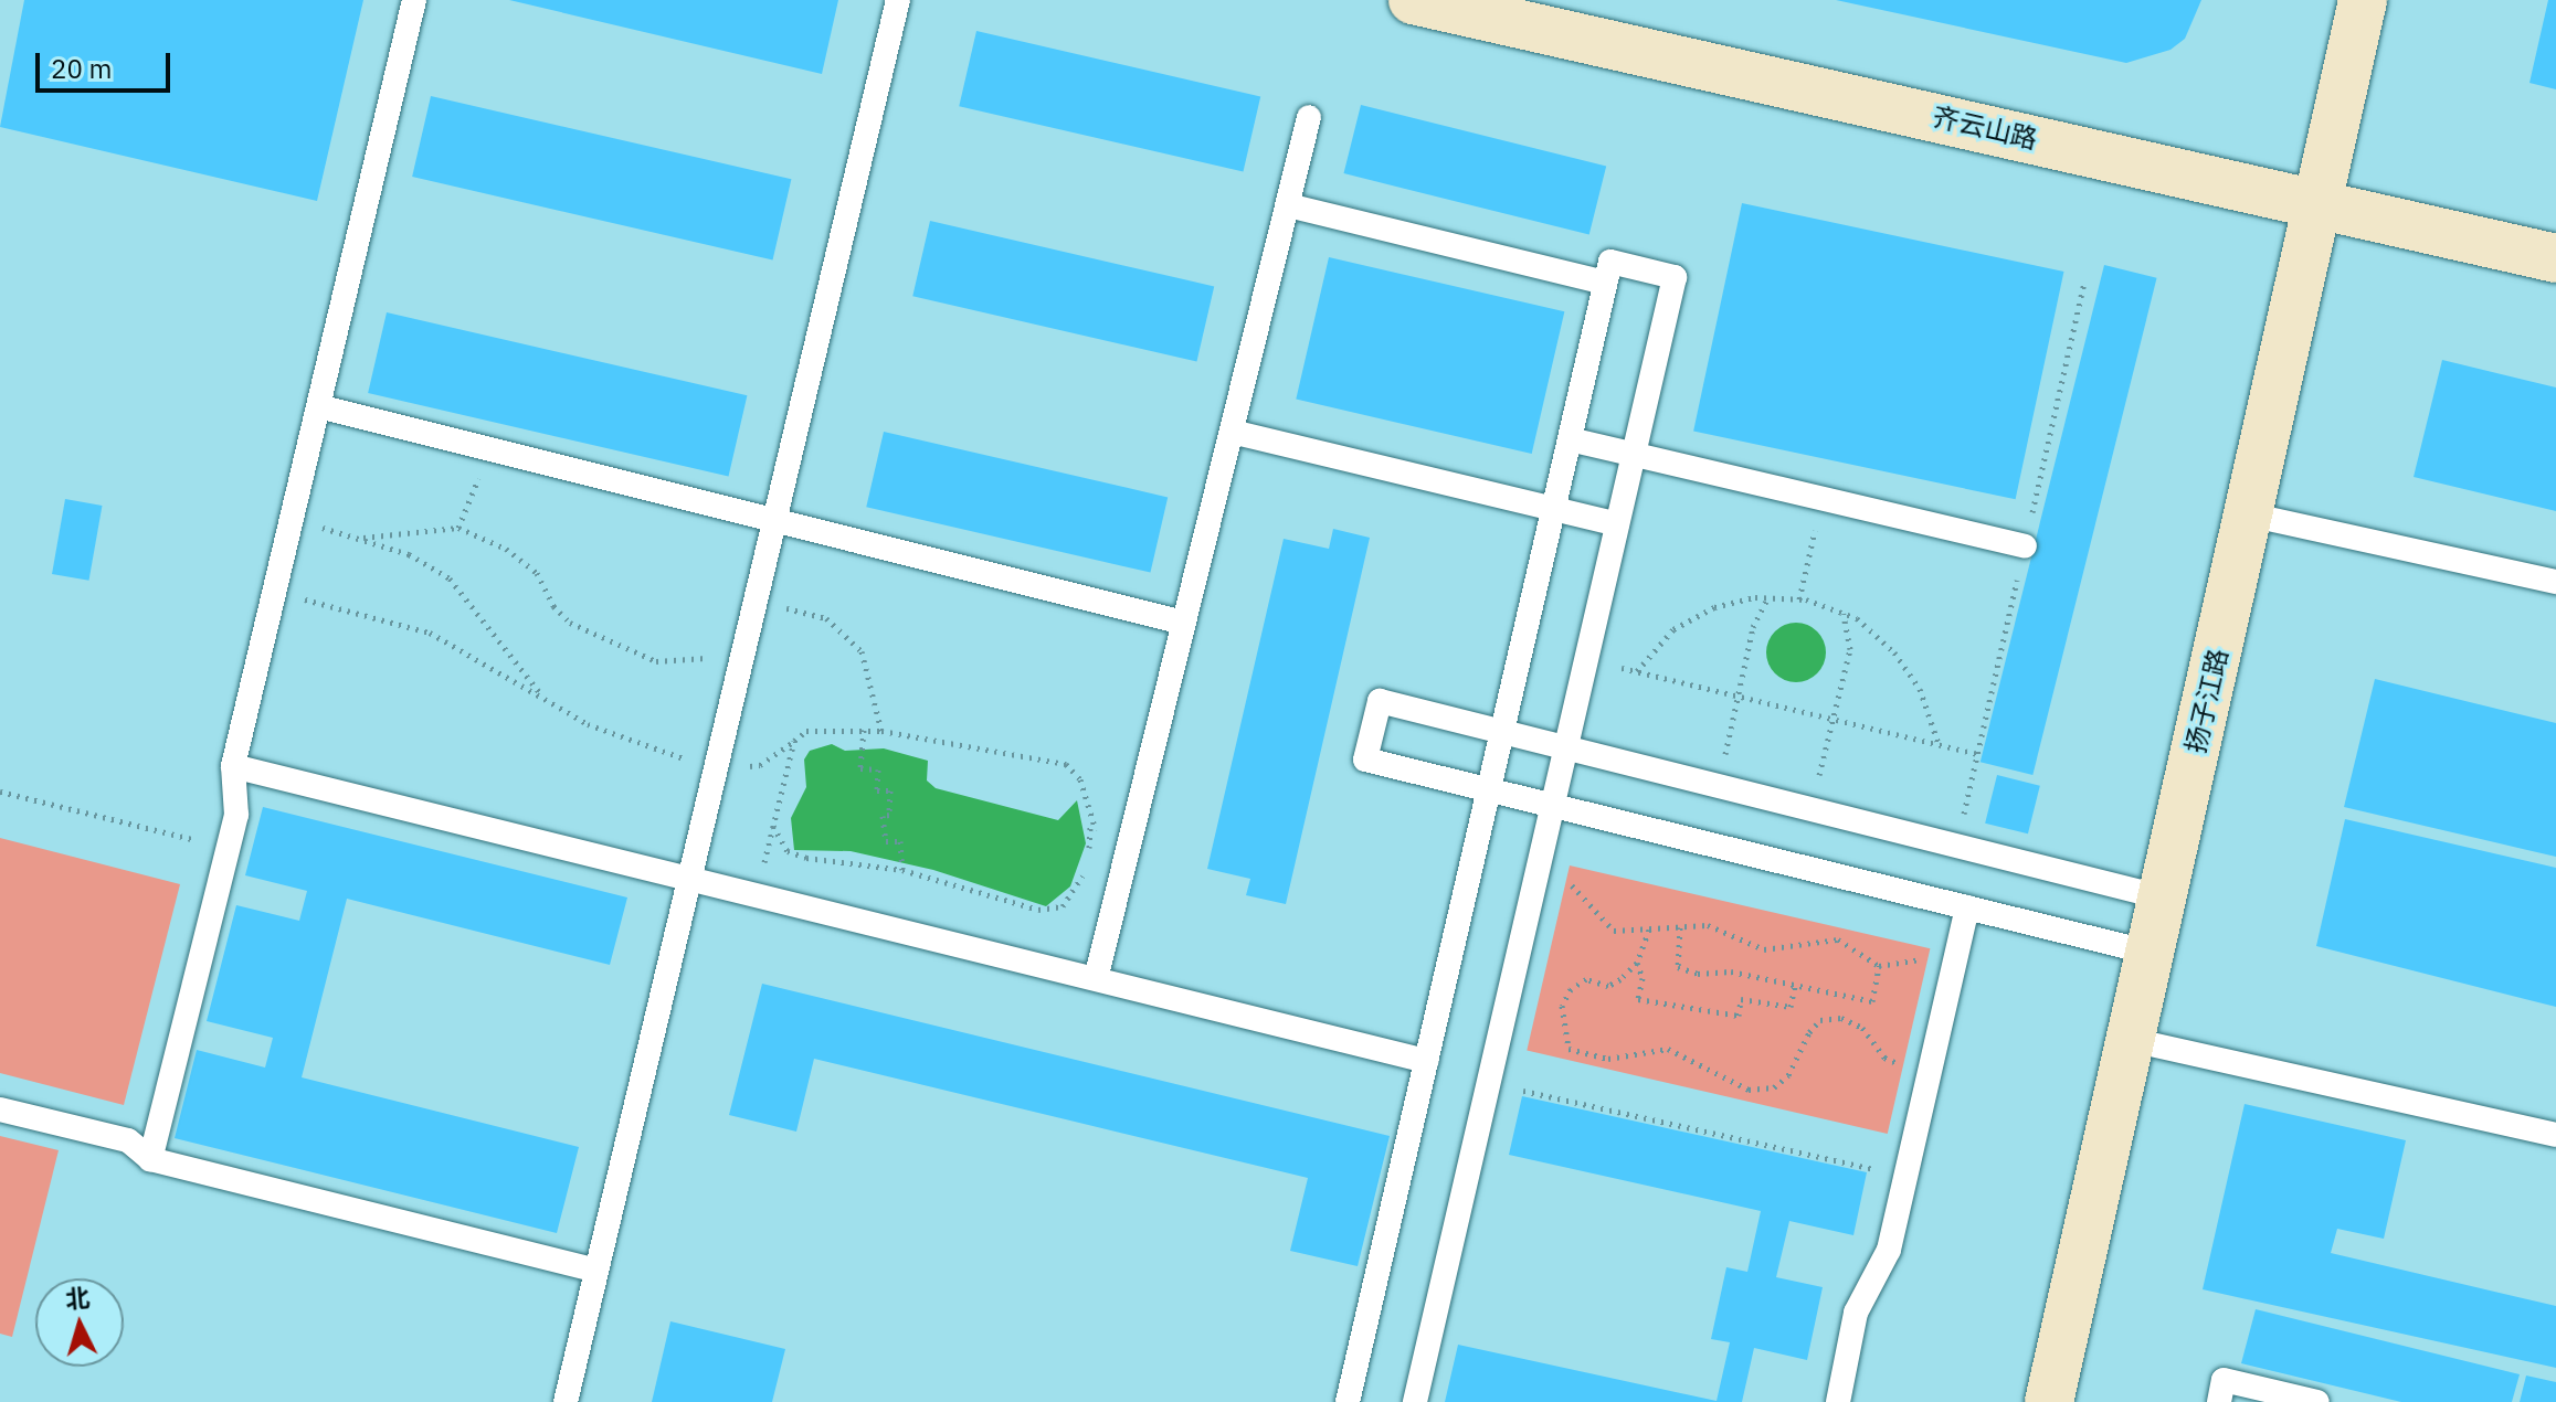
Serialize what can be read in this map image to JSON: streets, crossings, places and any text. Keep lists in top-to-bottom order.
{
  "streets": {
    "street": ["齐云山路", "扬子江路"]
  },
  "crossings": [
    ["齐云山路", "扬子江路"]
  ],
  "scale_bar": "20 m",
  "north": "top"
}
